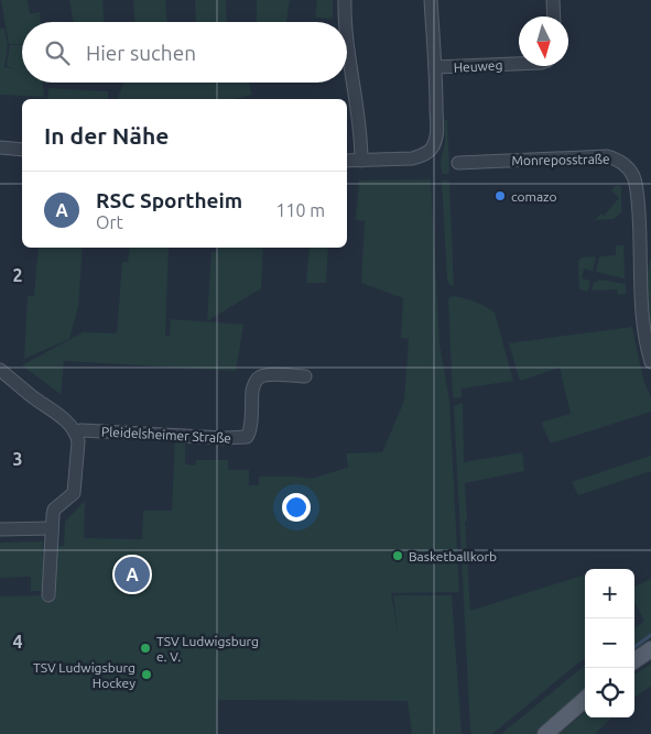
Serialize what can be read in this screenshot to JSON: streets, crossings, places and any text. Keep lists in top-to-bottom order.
{
  "streets": {
    "street": ["Heuweg", "Monreposstraße", "Pleidelsheimer Straße"]
  },
  "places": [
    "comazo",
    "Basketballkorb",
    "TSV Ludwigsburg e. V.",
    "TSV Ludwigsburg Hockey"
  ],
  "north": "bottom",
  "page": {
    "search": "Hier suchen",
    "heading": "In der Nähe",
    "list": [
      {
        "mark": "A",
        "name": "RSC Sportheim",
        "note": "Ort",
        "value": "110 m"
      }
    ],
    "pins": "A",
    "map_buttons": ["+", "−"]
  },
  "grid": {
    "rows": ["2", "3", "4"]
  }
}
